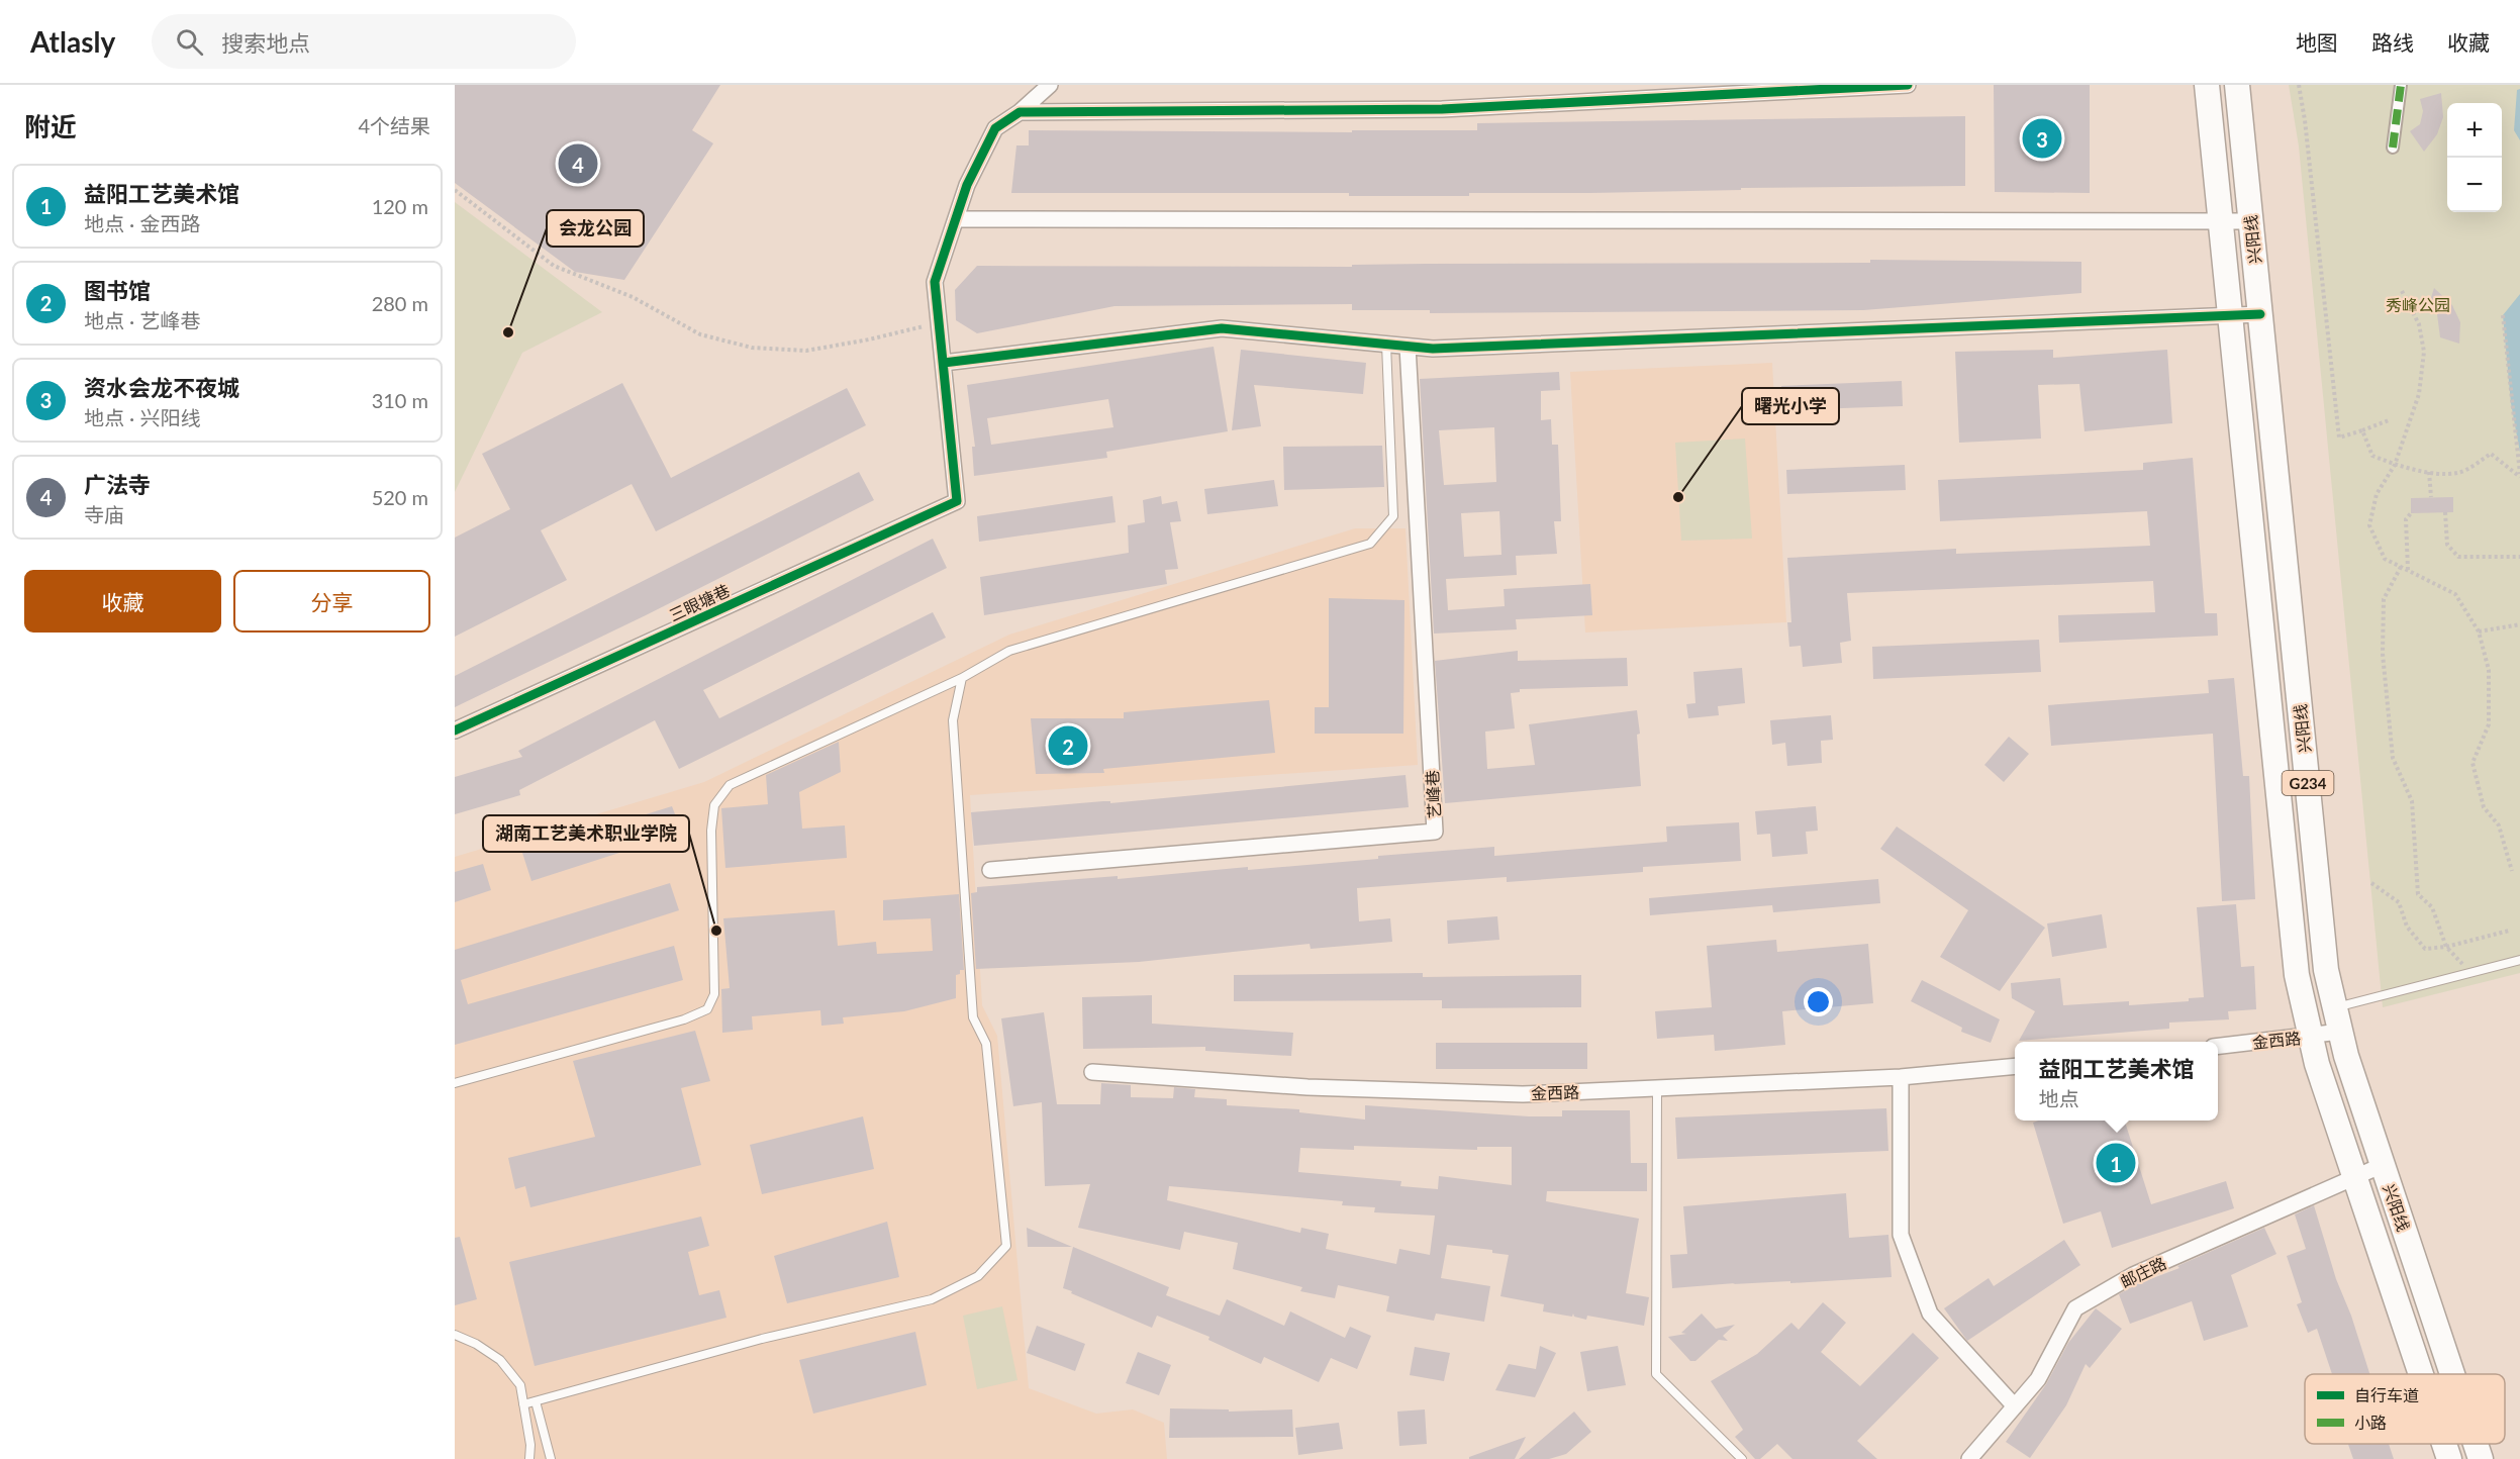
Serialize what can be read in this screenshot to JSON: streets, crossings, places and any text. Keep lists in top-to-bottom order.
{
  "streets": {
    "highway": ["兴阳线", "G234"],
    "street": [
      "三眼塘巷",
      "艺峰巷",
      "金西路",
      "邮庄路"
    ]
  },
  "crossings": [
    ["兴阳线", "金西路"],
    ["兴阳线", "邮庄路"]
  ],
  "parks": ["秀峰公园"],
  "places": ["会龙公园", "曙光小学", "湖南工艺美术职业学院"],
  "legend": ["自行车道", "小路"],
  "page": {
    "header": "Atlasly",
    "search": "搜索地点",
    "nav": ["地图", "路线", "收藏"],
    "heading": ["附近", "4个结果"],
    "map_buttons": ["+", "−"],
    "pins": [
      "3",
      "4",
      "2",
      "1"
    ],
    "list": [
      {
        "mark": "1",
        "name": "益阳工艺美术馆",
        "note": "地点 · 金西路",
        "value": "120 m"
      },
      {
        "mark": "2",
        "name": "图书馆",
        "note": "地点 · 艺峰巷",
        "value": "280 m"
      },
      {
        "mark": "3",
        "name": "资水会龙不夜城",
        "note": "地点 · 兴阳线",
        "value": "310 m"
      },
      {
        "mark": "4",
        "name": "广法寺",
        "note": "寺庙",
        "value": "520 m"
      }
    ],
    "buttons": ["收藏", "分享"],
    "popup": ["益阳工艺美术馆", "地点"]
  }
}
